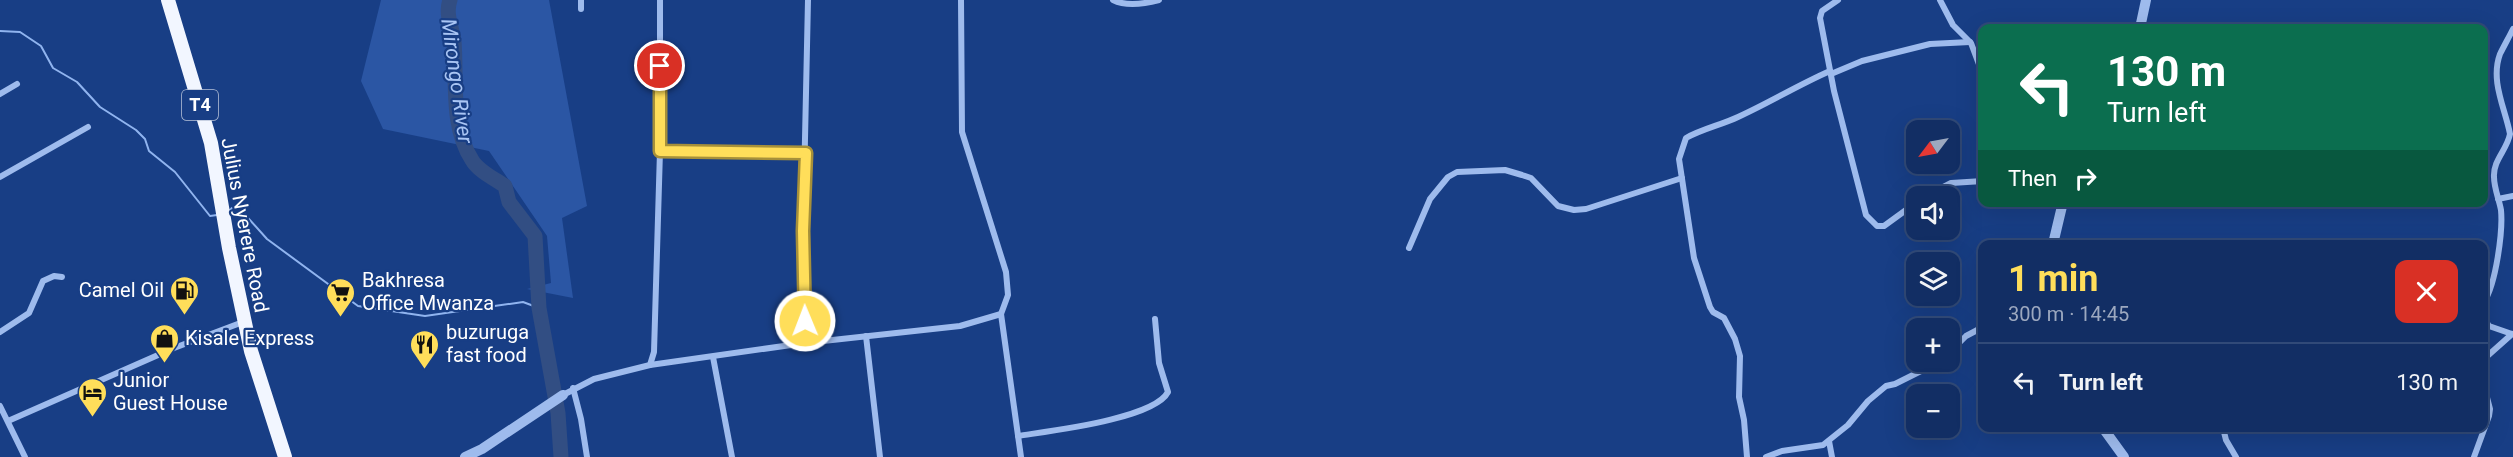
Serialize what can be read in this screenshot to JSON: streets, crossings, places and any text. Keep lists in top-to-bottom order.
{
  "streets": {
    "highway": ["T4", "Julius Nyerere Road"]
  },
  "water": ["Mirongo River"],
  "places": {
    "fuel station": ["Camel Oil"],
    "supermarket": ["Bakhresa Office Mwanza"],
    "shop": ["Kisale Express"],
    "restaurant": ["buzuruga fast food"],
    "hotel": ["Junior Guest House"]
  },
  "north": "bottom left",
  "page": {
    "turn": ["130 m", "Turn left"],
    "map_buttons": ["+", "−"],
    "then": "Then",
    "heading": ["1 min", "300 m · 14:45"],
    "list": [
      {
        "name": "Turn left",
        "value": "130 m"
      }
    ]
  }
}
